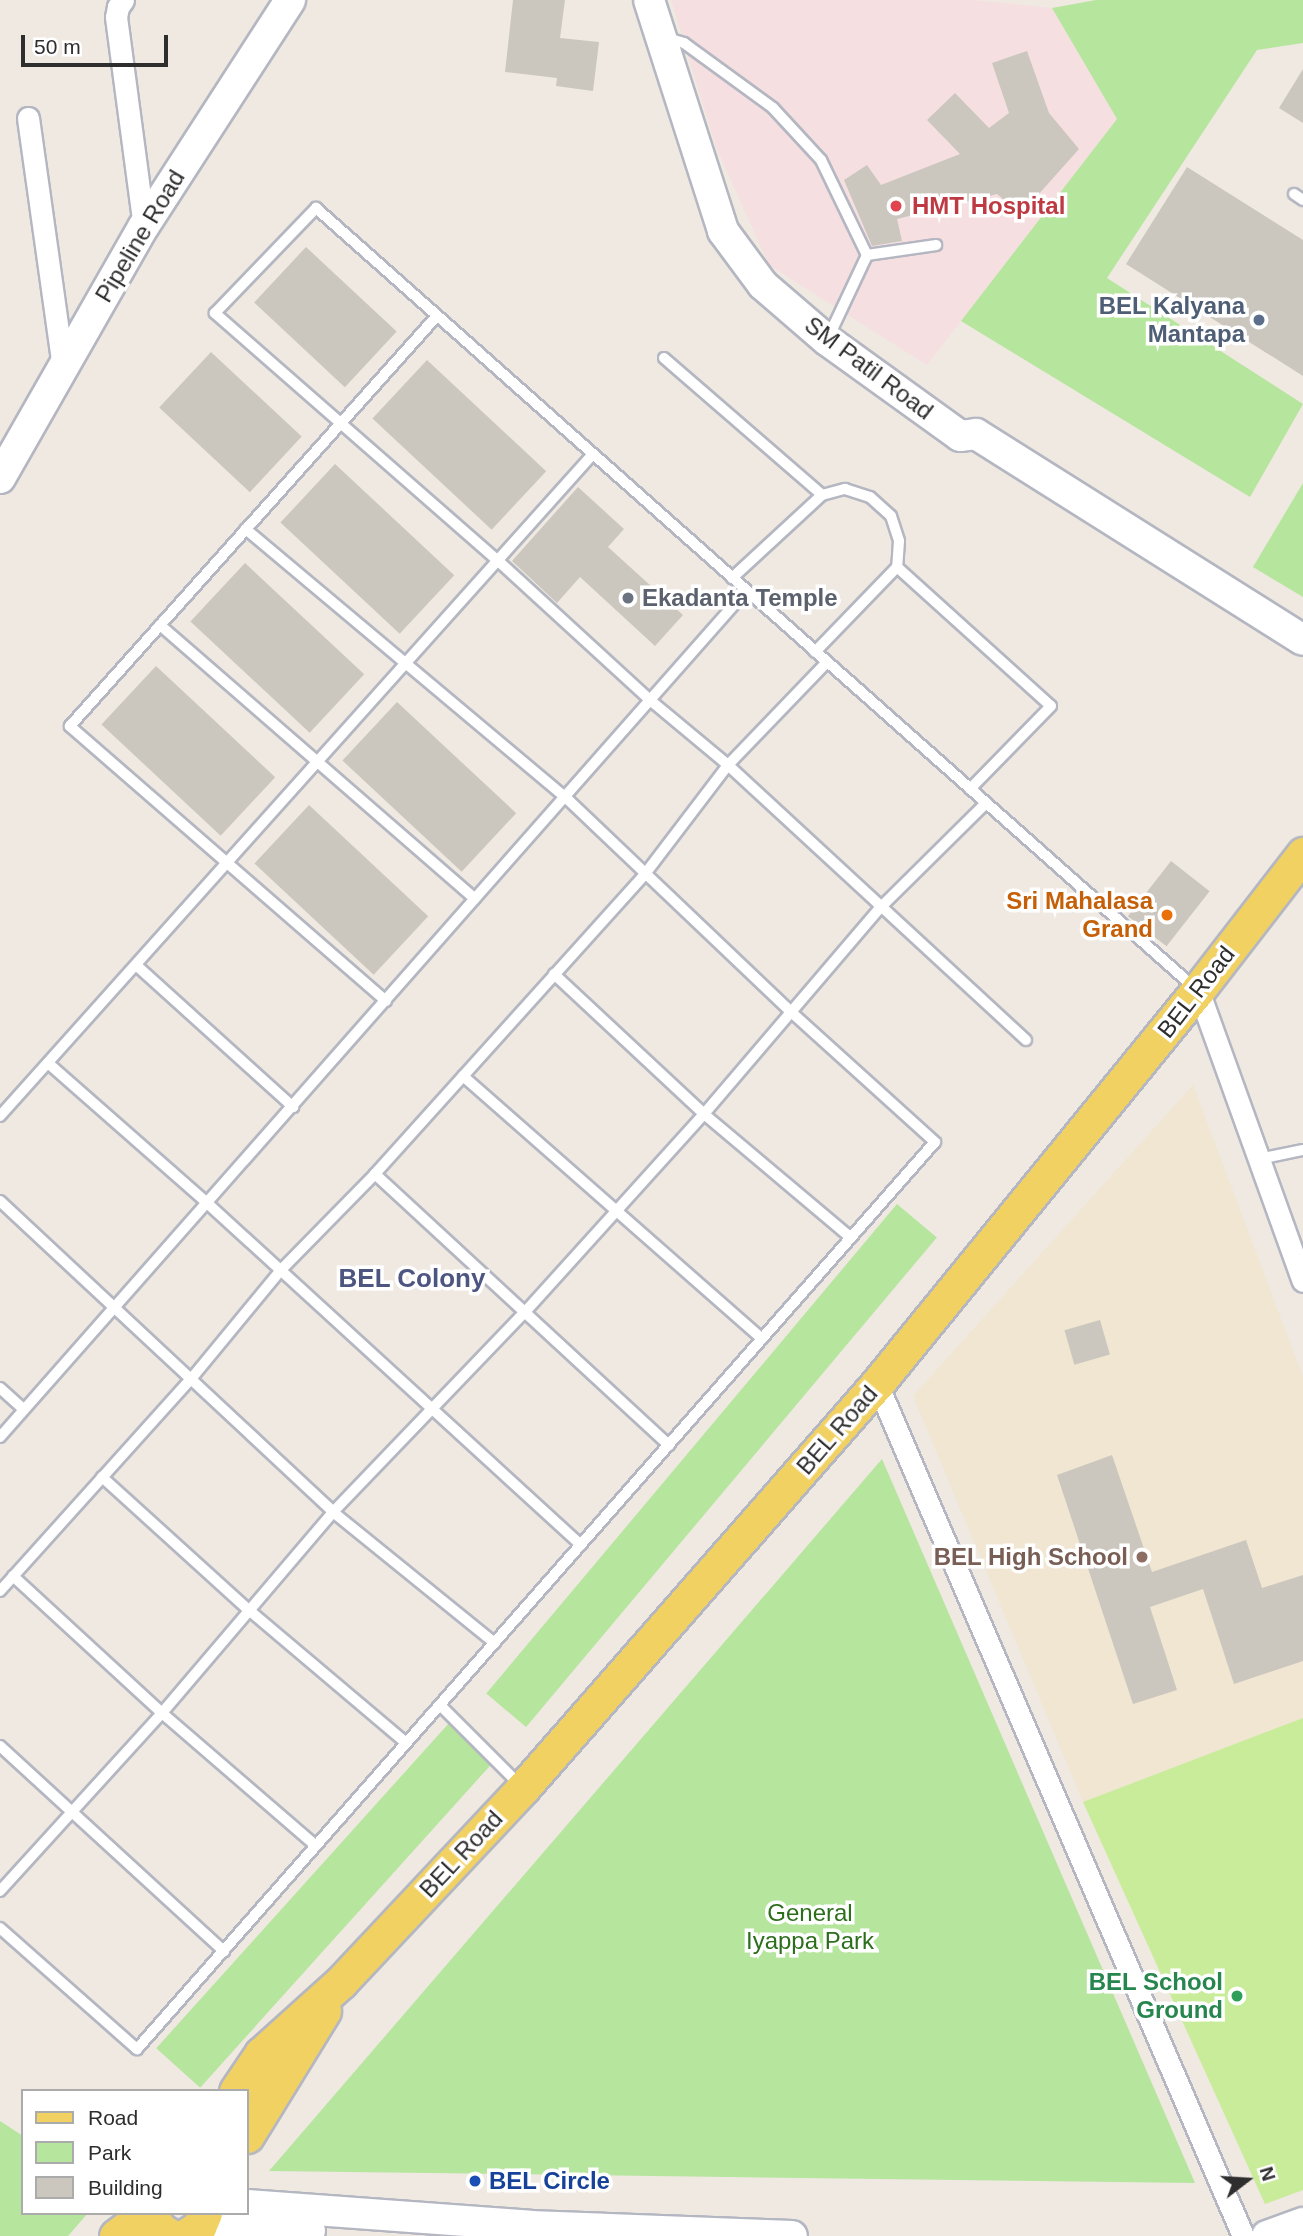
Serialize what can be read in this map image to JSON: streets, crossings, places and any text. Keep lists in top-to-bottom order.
{
  "streets": {
    "main road": ["BEL Road"],
    "street": ["Pipeline Road", "SM Patil Road"]
  },
  "districts": ["BEL Colony"],
  "parks": ["General Iyappa Park"],
  "places": [
    "HMT Hospital",
    "BEL Kalyana Mantapa",
    "Ekadanta Temple",
    "Sri Mahalasa Grand",
    "BEL High School",
    "BEL School Ground",
    "BEL Circle"
  ],
  "legend": ["Road", "Park", "Building"],
  "scale_bar": "50 m",
  "north": "right"
}
